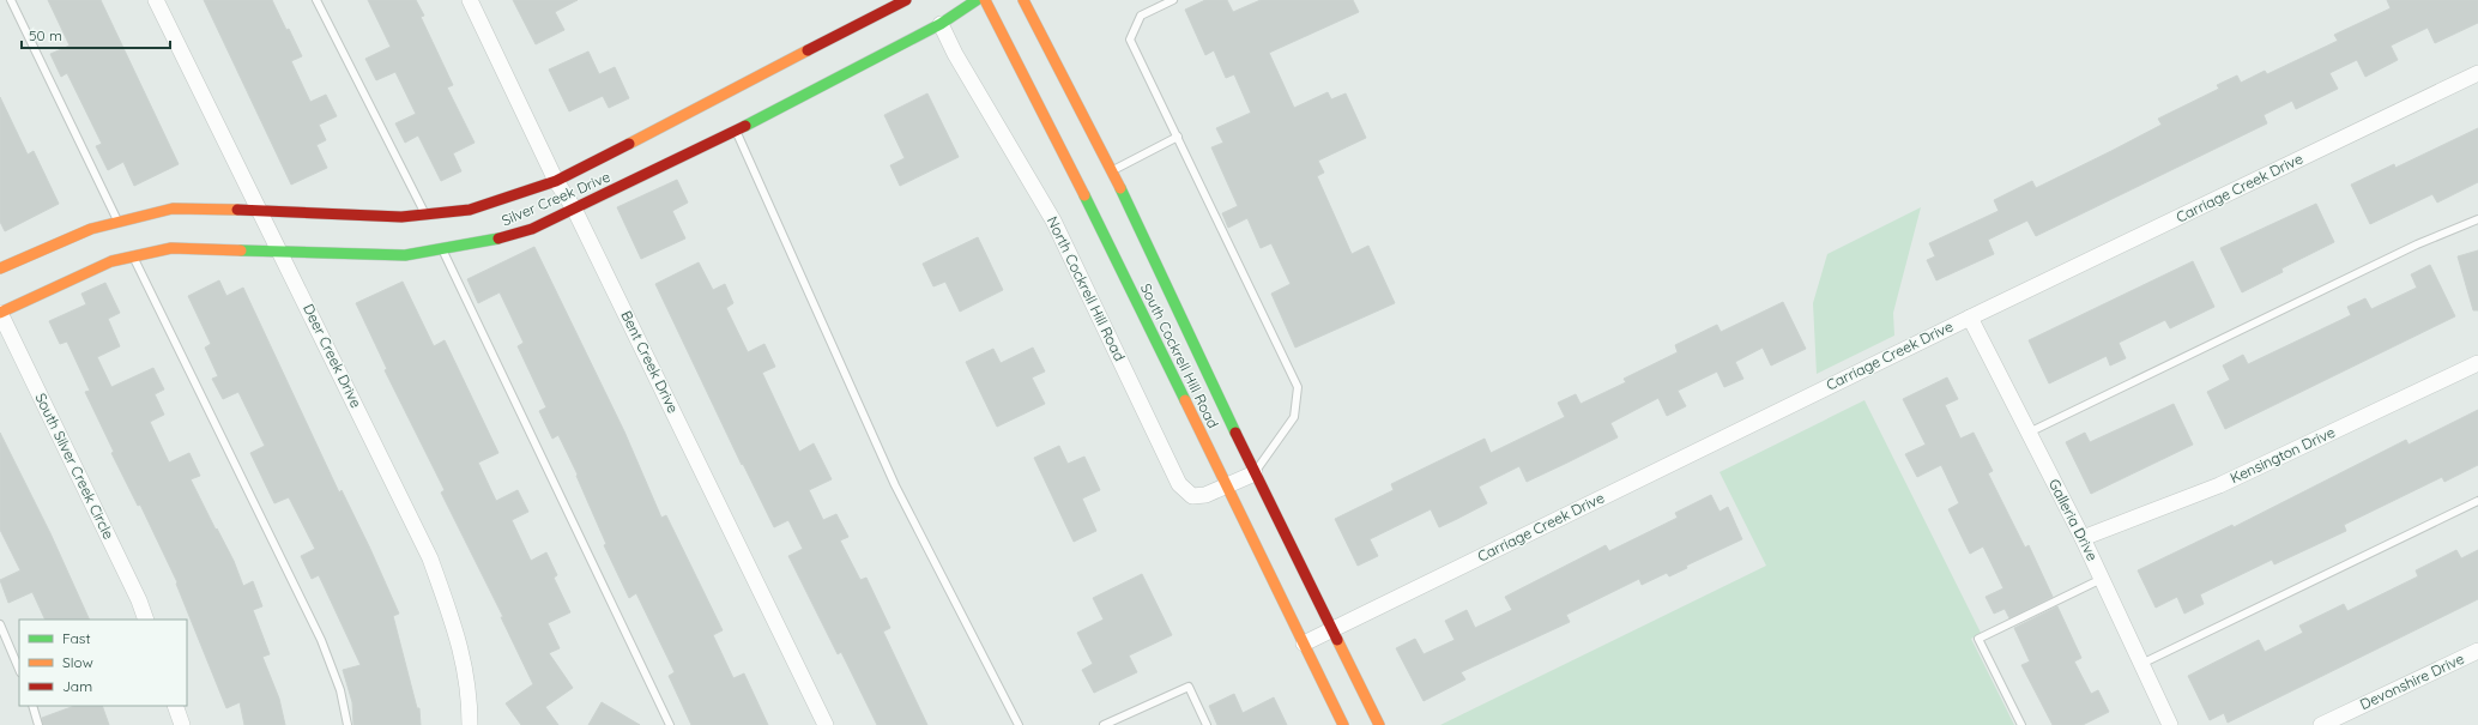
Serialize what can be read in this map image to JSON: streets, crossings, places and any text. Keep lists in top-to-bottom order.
{
  "streets": {
    "street": [
      "Carriage Creek Drive",
      "Silver Creek Drive",
      "North Cockrell Hill Road",
      "Deer Creek Drive",
      "South Cockrell Hill Road",
      "Bent Creek Drive",
      "Kensington Drive",
      "South Silver Creek Circle",
      "Galleria Drive",
      "Devonshire Drive"
    ]
  },
  "crossings": [
    ["Carriage Creek Drive", "South Cockrell Hill Road"],
    ["Carriage Creek Drive", "Galleria Drive"],
    ["Silver Creek Drive", "North Cockrell Hill Road"],
    ["Silver Creek Drive", "Deer Creek Drive"],
    ["Silver Creek Drive", "Bent Creek Drive"],
    ["Silver Creek Drive", "South Silver Creek Circle"],
    ["North Cockrell Hill Road", "South Cockrell Hill Road"],
    ["Kensington Drive", "Galleria Drive"]
  ],
  "legend": ["Fast", "Slow", "Jam"],
  "scale_bar": "50 m"
}
